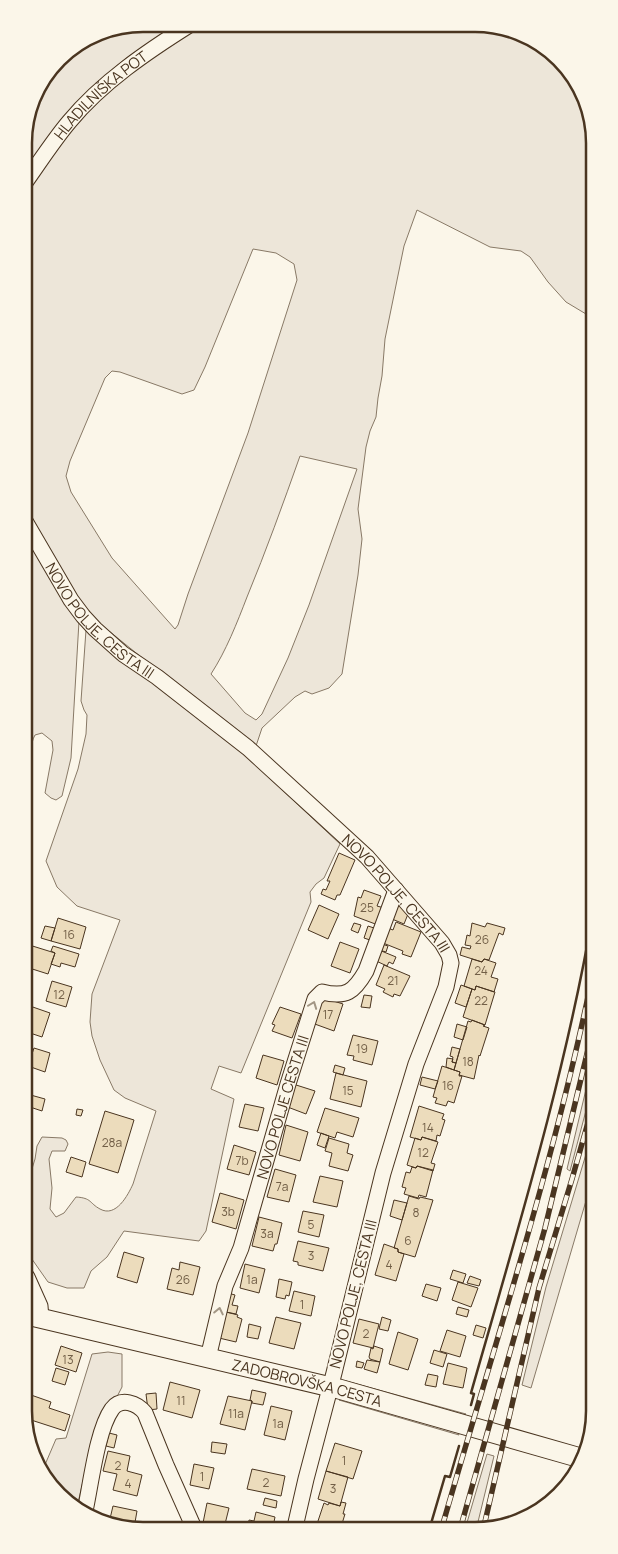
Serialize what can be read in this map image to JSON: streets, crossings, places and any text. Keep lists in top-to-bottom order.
{
  "streets": {
    "main road": ["ZADOBROVŠKA CESTA"],
    "street": ["HLADILNIŠKA POT", "NOVO POLJE, CESTA III", "NOVO POLJE CESTA III"]
  },
  "crossings": [
    ["NOVO POLJE, CESTA III", "NOVO POLJE CESTA III"],
    ["NOVO POLJE, CESTA III", "ZADOBROVŠKA CESTA"],
    ["NOVO POLJE CESTA III", "ZADOBROVŠKA CESTA"]
  ],
  "one_way": ["NOVO POLJE CESTA III"],
  "house_numbers": [
    "25",
    "16",
    "26",
    "24",
    "21",
    "12",
    "22",
    "17",
    "19",
    "18",
    "16",
    "15",
    "14",
    "28a",
    "12",
    "7b",
    "7a",
    "3b",
    "8",
    "5",
    "3a",
    "6",
    "3",
    "4",
    "26",
    "1a",
    "1",
    "2",
    "13",
    "11",
    "11a",
    "1a",
    "1",
    "2",
    "1",
    "2",
    "4",
    "3"
  ]
}
